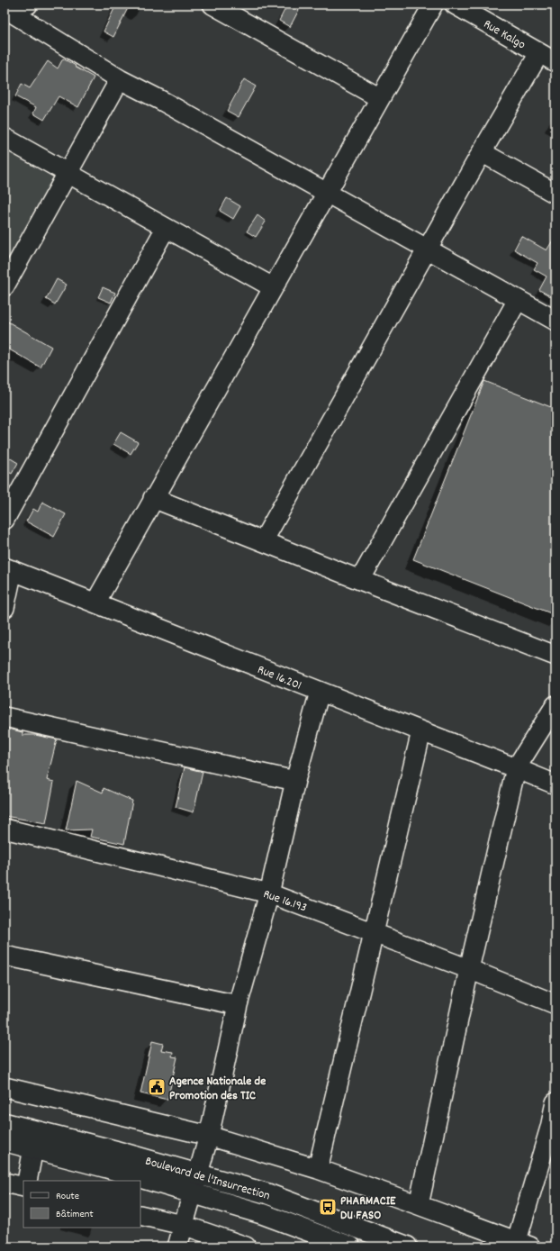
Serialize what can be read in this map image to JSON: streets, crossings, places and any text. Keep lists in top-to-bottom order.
{
  "streets": {
    "main road": ["Boulevard de l'Insurrection"],
    "street": ["Rue Kalgo", "Rue 16.201", "Rue 16.193"]
  },
  "places": {
    "public building": ["Agence Nationale de Promotion des TIC"],
    "bus stop": ["PHARMACIE DU FASO"]
  },
  "legend": ["Route", "Bâtiment"]
}
